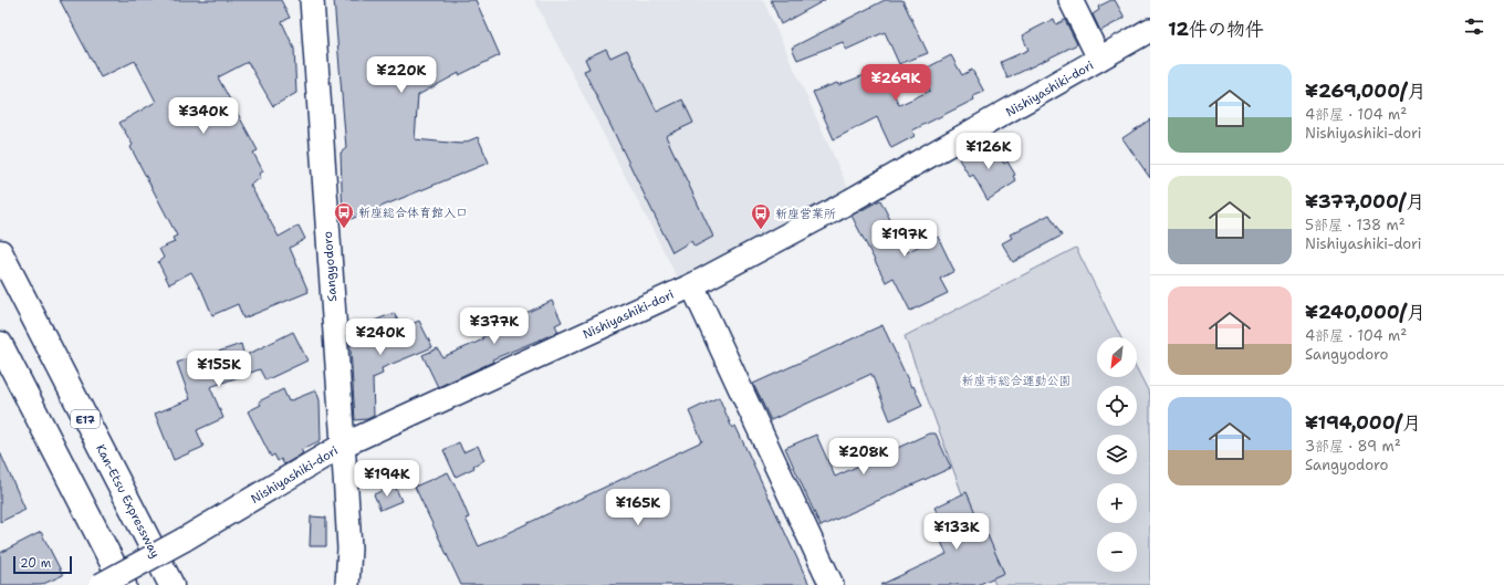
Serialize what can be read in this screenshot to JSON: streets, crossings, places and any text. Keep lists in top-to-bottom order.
{
  "streets": {
    "highway": ["E17", "Kan-Etsu Expressway"],
    "street": ["Nishiyashiki-dori", "Sangyodoro"]
  },
  "crossings": [
    ["Nishiyashiki-dori", "Sangyodoro"]
  ],
  "parks": ["新座市総合運動公園"],
  "places": {
    "bus stop": ["新座総合体育館入口", "新座営業所"]
  },
  "scale_bar": "20 m",
  "north": "bottom left",
  "page": {
    "heading": "12件の物件",
    "list": [
      {
        "name": "¥269,000/月",
        "note": "4部屋 · 104 m² · Nishiyashiki-dori"
      },
      {
        "name": "¥377,000/月",
        "note": "5部屋 · 138 m² · Nishiyashiki-dori"
      },
      {
        "name": "¥240,000/月",
        "note": "4部屋 · 104 m² · Sangyodoro"
      },
      {
        "name": "¥194,000/月",
        "note": "3部屋 · 89 m² · Sangyodoro"
      }
    ],
    "price": [
      "¥220K",
      "¥269K",
      "¥340K",
      "¥126K",
      "¥197K",
      "¥377K",
      "¥240K",
      "¥155K",
      "¥208K",
      "¥194K",
      "¥165K",
      "¥133K"
    ],
    "map_buttons": ["+", "−"],
    "scale": "20 m"
  }
}
